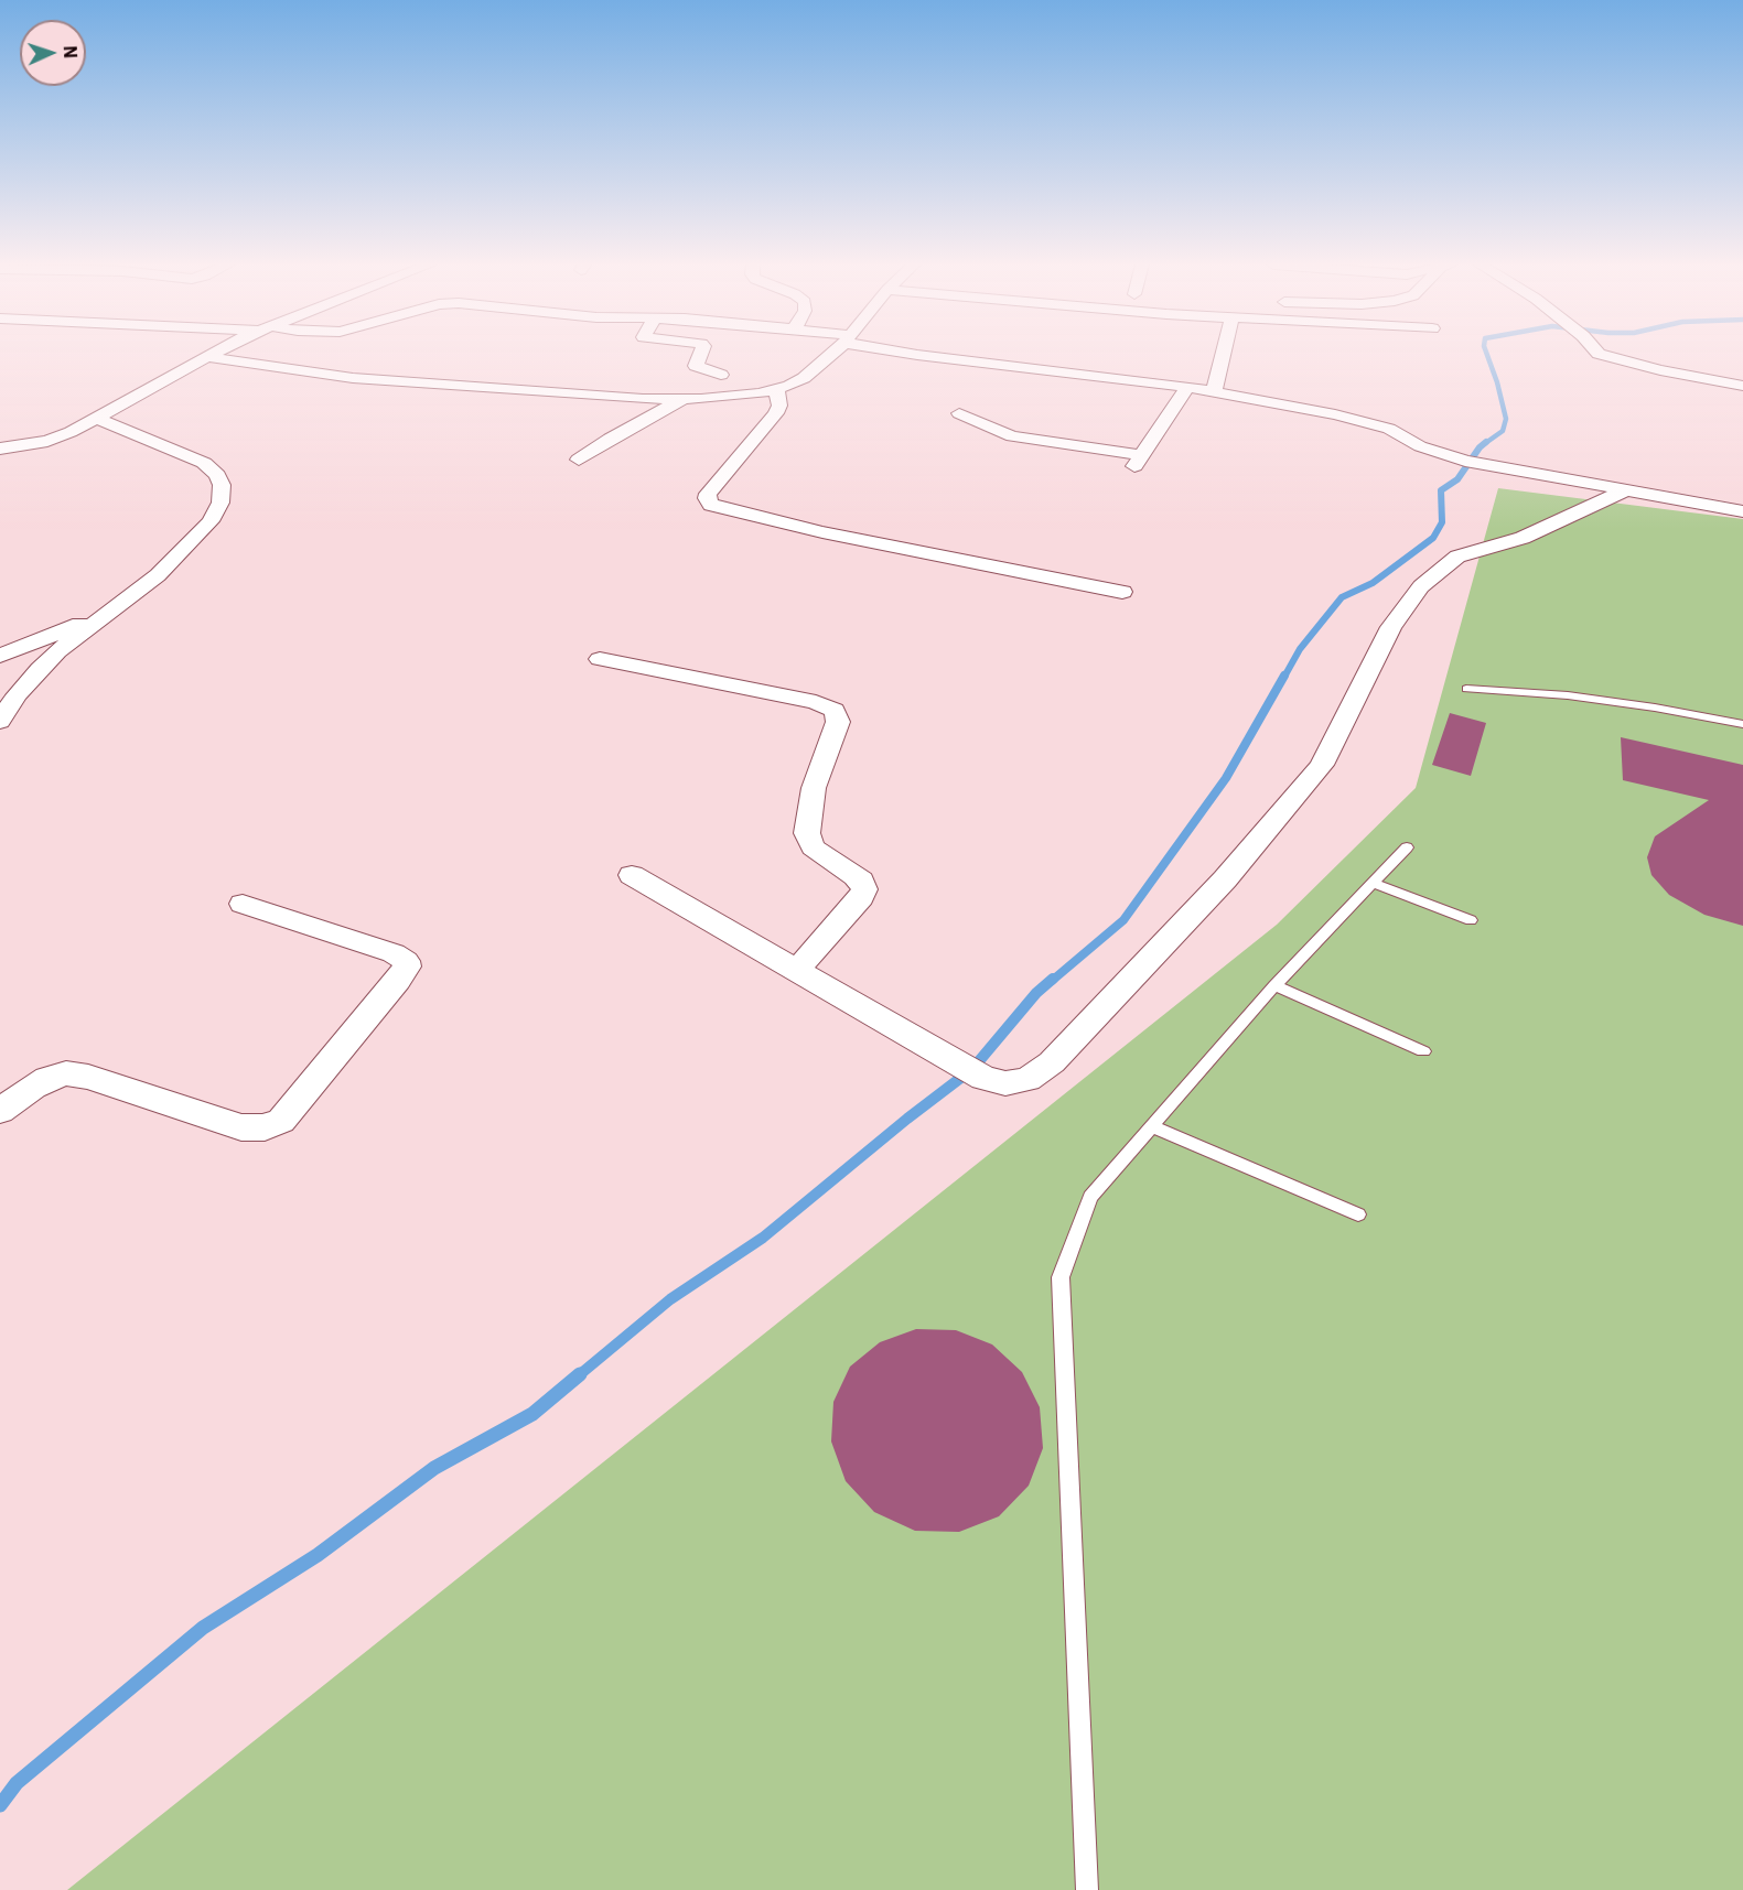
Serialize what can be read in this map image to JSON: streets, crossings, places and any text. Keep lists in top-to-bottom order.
{
  "north": "right"
}
